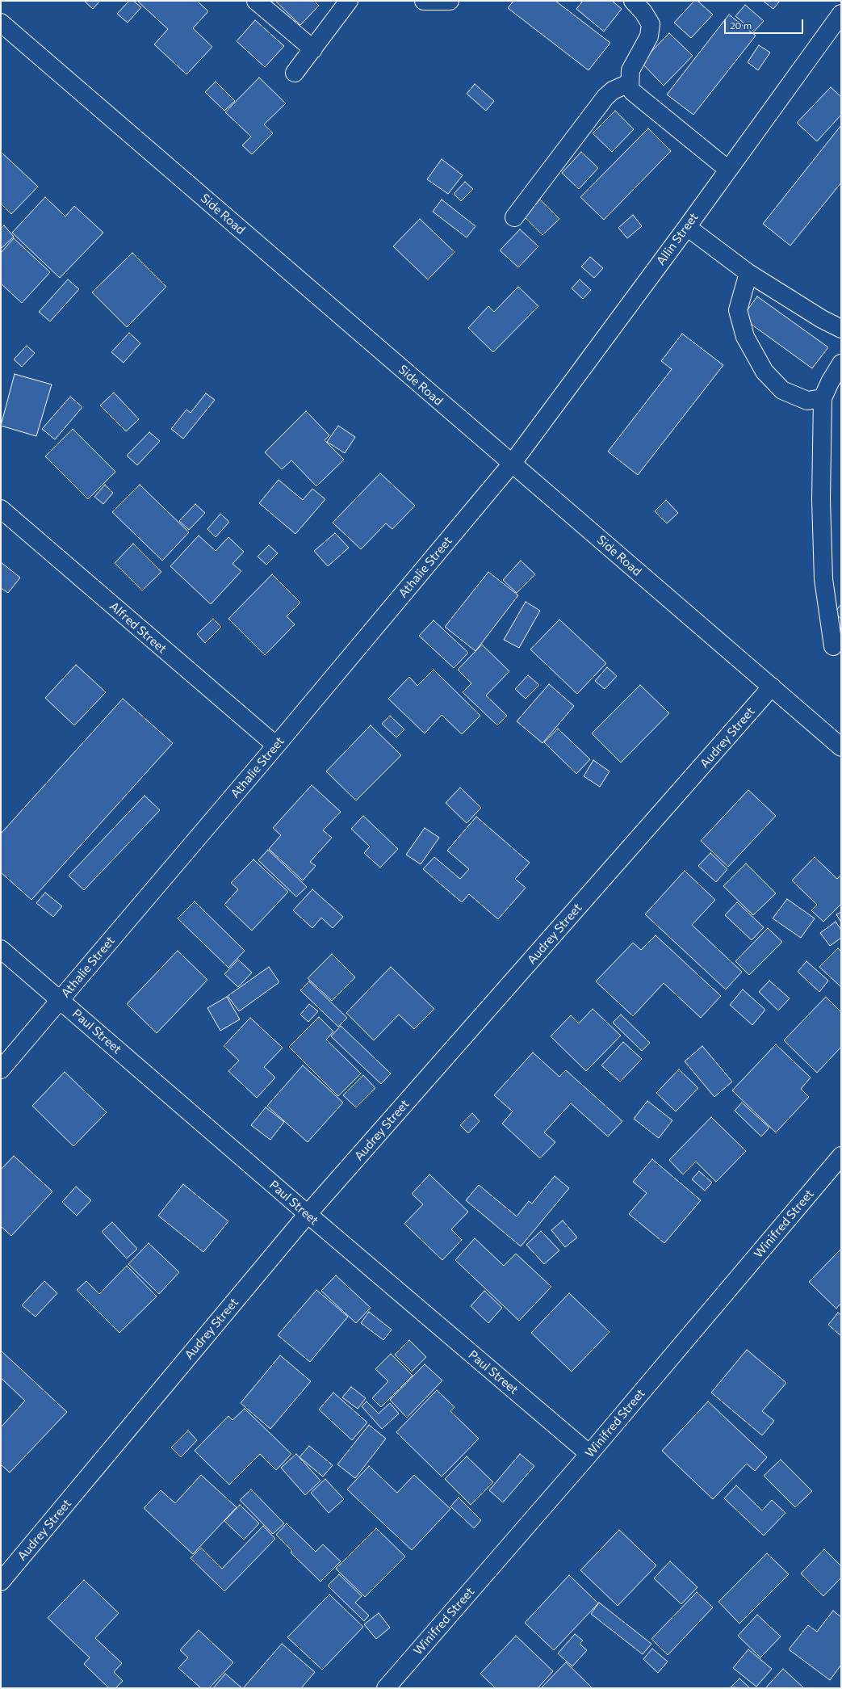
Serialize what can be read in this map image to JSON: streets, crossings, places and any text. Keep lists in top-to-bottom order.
{
  "streets": {
    "street": [
      "Side Road",
      "Allin Street",
      "Athalie Street",
      "Alfred Street",
      "Audrey Street",
      "Paul Street",
      "Winifred Street"
    ]
  },
  "crossings": [
    ["Side Road", "Allin Street"],
    ["Side Road", "Athalie Street"],
    ["Side Road", "Audrey Street"],
    ["Allin Street", "Athalie Street"],
    ["Athalie Street", "Alfred Street"],
    ["Athalie Street", "Paul Street"],
    ["Audrey Street", "Paul Street"],
    ["Paul Street", "Winifred Street"]
  ],
  "scale_bar": "20 m"
}
